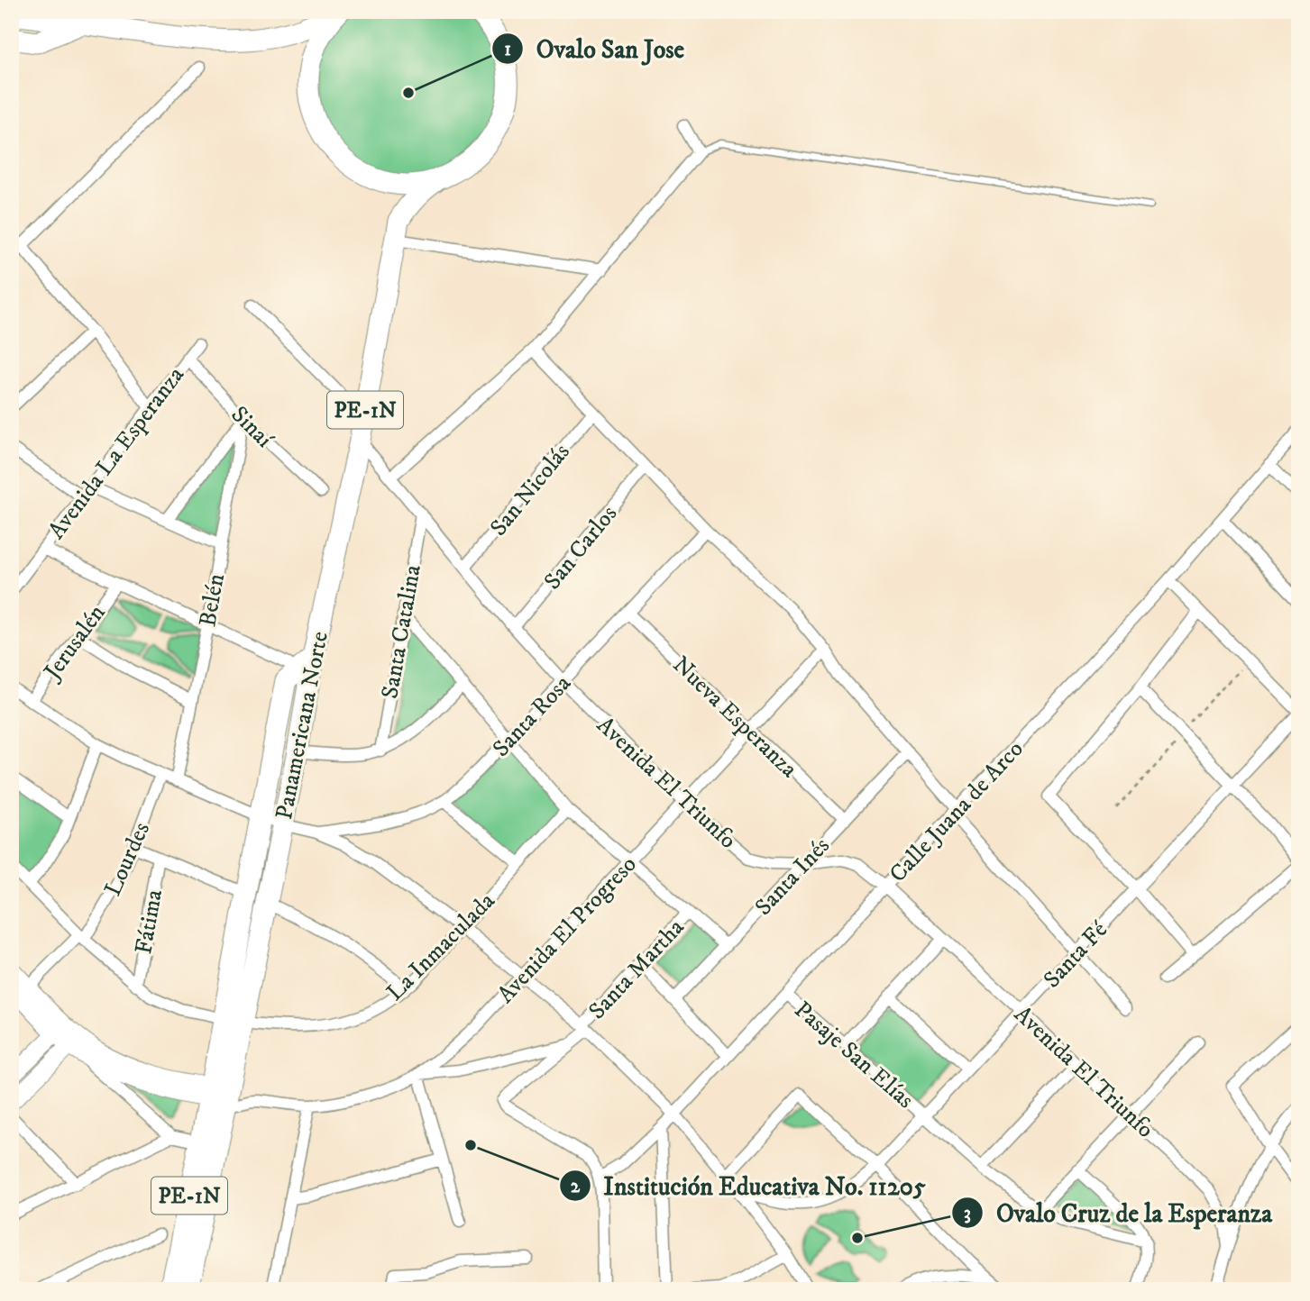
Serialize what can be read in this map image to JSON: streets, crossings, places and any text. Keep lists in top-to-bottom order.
{
  "streets": {
    "highway": ["PE-1N", "Panamericana Norte"],
    "main road": ["Avenida El Progreso"],
    "street": [
      "Sinaí",
      "Avenida La Esperanza",
      "San Nicolás",
      "San Carlos",
      "Belén",
      "Santa Catalina",
      "Jerusalén",
      "Santa Rosa",
      "Nueva Esperanza",
      "Avenida El Triunfo",
      "Calle Juana de Arco",
      "Lourdes",
      "Santa Inés",
      "Fátima",
      "La Inmaculada",
      "Santa Fé",
      "Santa Martha",
      "Pasaje San Elías"
    ]
  },
  "crossings": [
    ["PE-1N", "Panamericana Norte"],
    ["Sinaí", "Avenida La Esperanza"],
    ["Sinaí", "Belén"],
    ["San Nicolás", "Avenida El Triunfo"],
    ["San Carlos", "Avenida El Triunfo"],
    ["Santa Catalina", "Avenida El Triunfo"],
    ["Santa Rosa", "Nueva Esperanza"],
    ["Santa Rosa", "Avenida El Triunfo"],
    ["Nueva Esperanza", "Santa Inés"],
    ["Nueva Esperanza", "Avenida El Progreso"],
    ["Panamericana Norte", "Avenida El Triunfo"],
    ["Panamericana Norte", "Avenida El Progreso"],
    ["Panamericana Norte", "La Inmaculada"],
    ["Avenida El Triunfo", "Calle Juana de Arco"],
    ["Avenida El Triunfo", "Santa Inés"],
    ["Avenida El Triunfo", "Avenida El Progreso"],
    ["Avenida El Triunfo", "Santa Fé"],
    ["Calle Juana de Arco", "Santa Martha"],
    ["Calle Juana de Arco", "Pasaje San Elías"],
    ["Lourdes", "Avenida El Progreso"],
    ["Lourdes", "La Inmaculada"],
    ["Fátima", "La Inmaculada"],
    ["Santa Fé", "Pasaje San Elías"]
  ],
  "places": ["Ovalo San Jose", "Institución Educativa No. 11205", "Ovalo Cruz de la Esperanza"]
}
